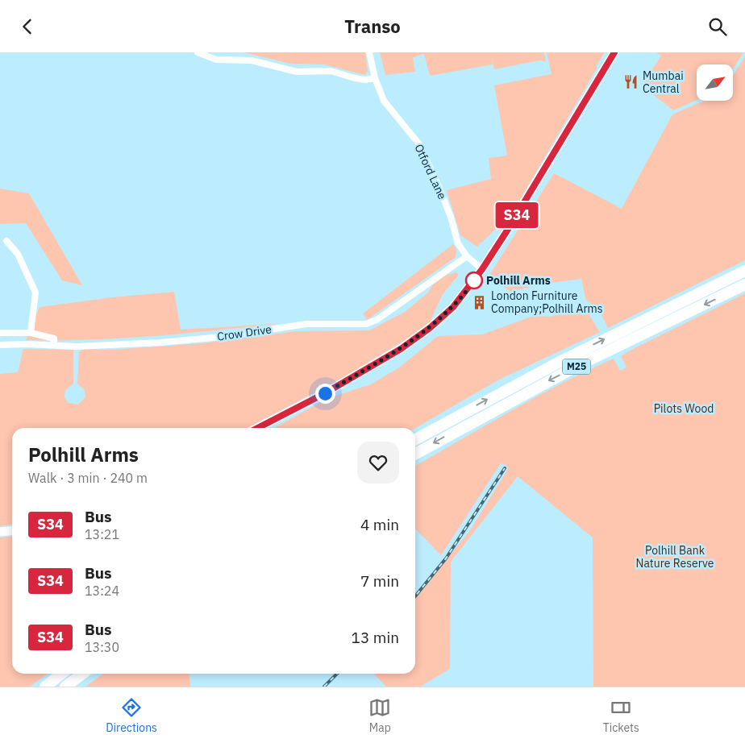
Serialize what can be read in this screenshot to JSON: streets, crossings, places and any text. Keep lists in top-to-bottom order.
{
  "streets": {
    "highway": ["M25"],
    "street": ["Otford Lane", "Crow Drive"]
  },
  "crossings": [
    ["Otford Lane", "Crow Drive"]
  ],
  "parks": ["Pilots Wood", "Polhill Bank Nature Reserve"],
  "places": {
    "restaurant": ["Mumbai Central"],
    "other": ["Polhill Arms"],
    "building": ["London Furniture Company;Polhill Arms"]
  },
  "lines": ["bus line S34"],
  "north": "top right",
  "page": {
    "header": "Transo",
    "on_map": "S34",
    "heading": ["Polhill Arms", "Walk · 3 min · 240 m"],
    "list": [
      {
        "mark": "S34",
        "name": "Bus",
        "note": "13:21",
        "value": "4 min"
      },
      {
        "mark": "S34",
        "name": "Bus",
        "note": "13:24",
        "value": "7 min"
      },
      {
        "mark": "S34",
        "name": "Bus",
        "note": "13:30",
        "value": "13 min"
      }
    ],
    "tabs": ["Directions", "Map", "Tickets"]
  }
}
